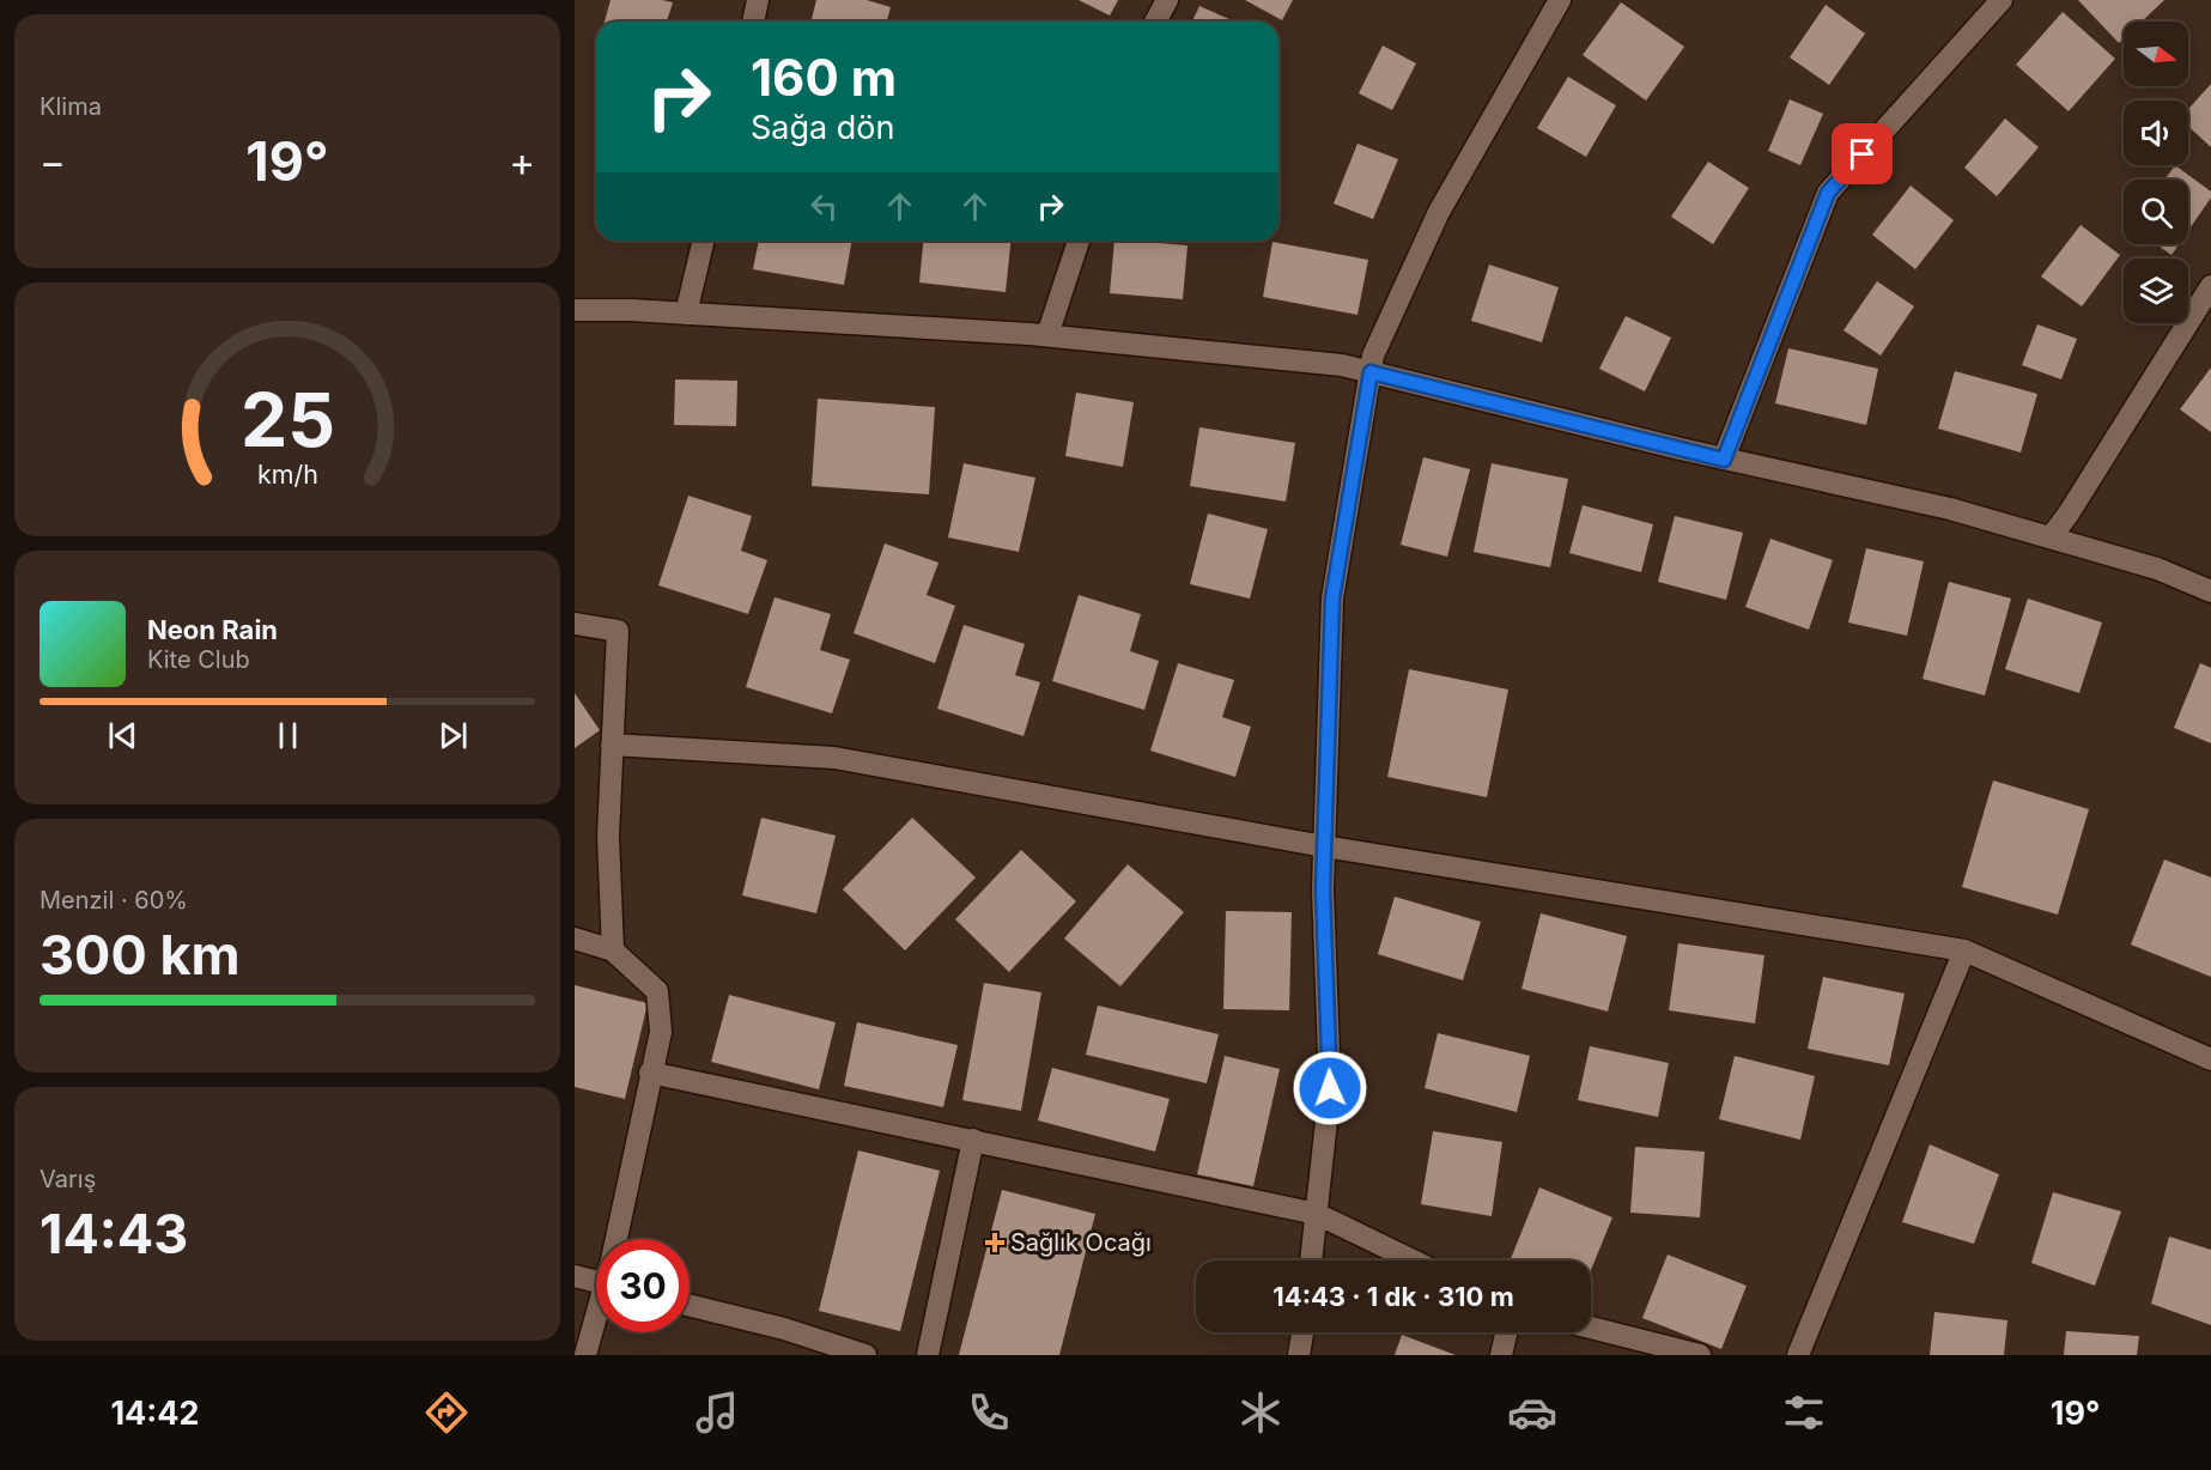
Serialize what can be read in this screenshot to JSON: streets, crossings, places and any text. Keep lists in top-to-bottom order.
{
  "places": {
    "health": ["Sağlık Ocağı"]
  },
  "north": "right",
  "page": {
    "tile": [
      "Klima",
      ["Menzil · 60%", "300 km"],
      ["Varış", "14:43"]
    ],
    "turn": ["160 m", "Sağa dön"],
    "heat": ["−", "19°", "+"],
    "song": ["Neon Rain", "Kite Club"],
    "limit": "30",
    "trip": "14:43 · 1 dk · 310 m",
    "tabs": ["14:42", "19°"],
    "gauge": ["25", "km/h"]
  }
}
